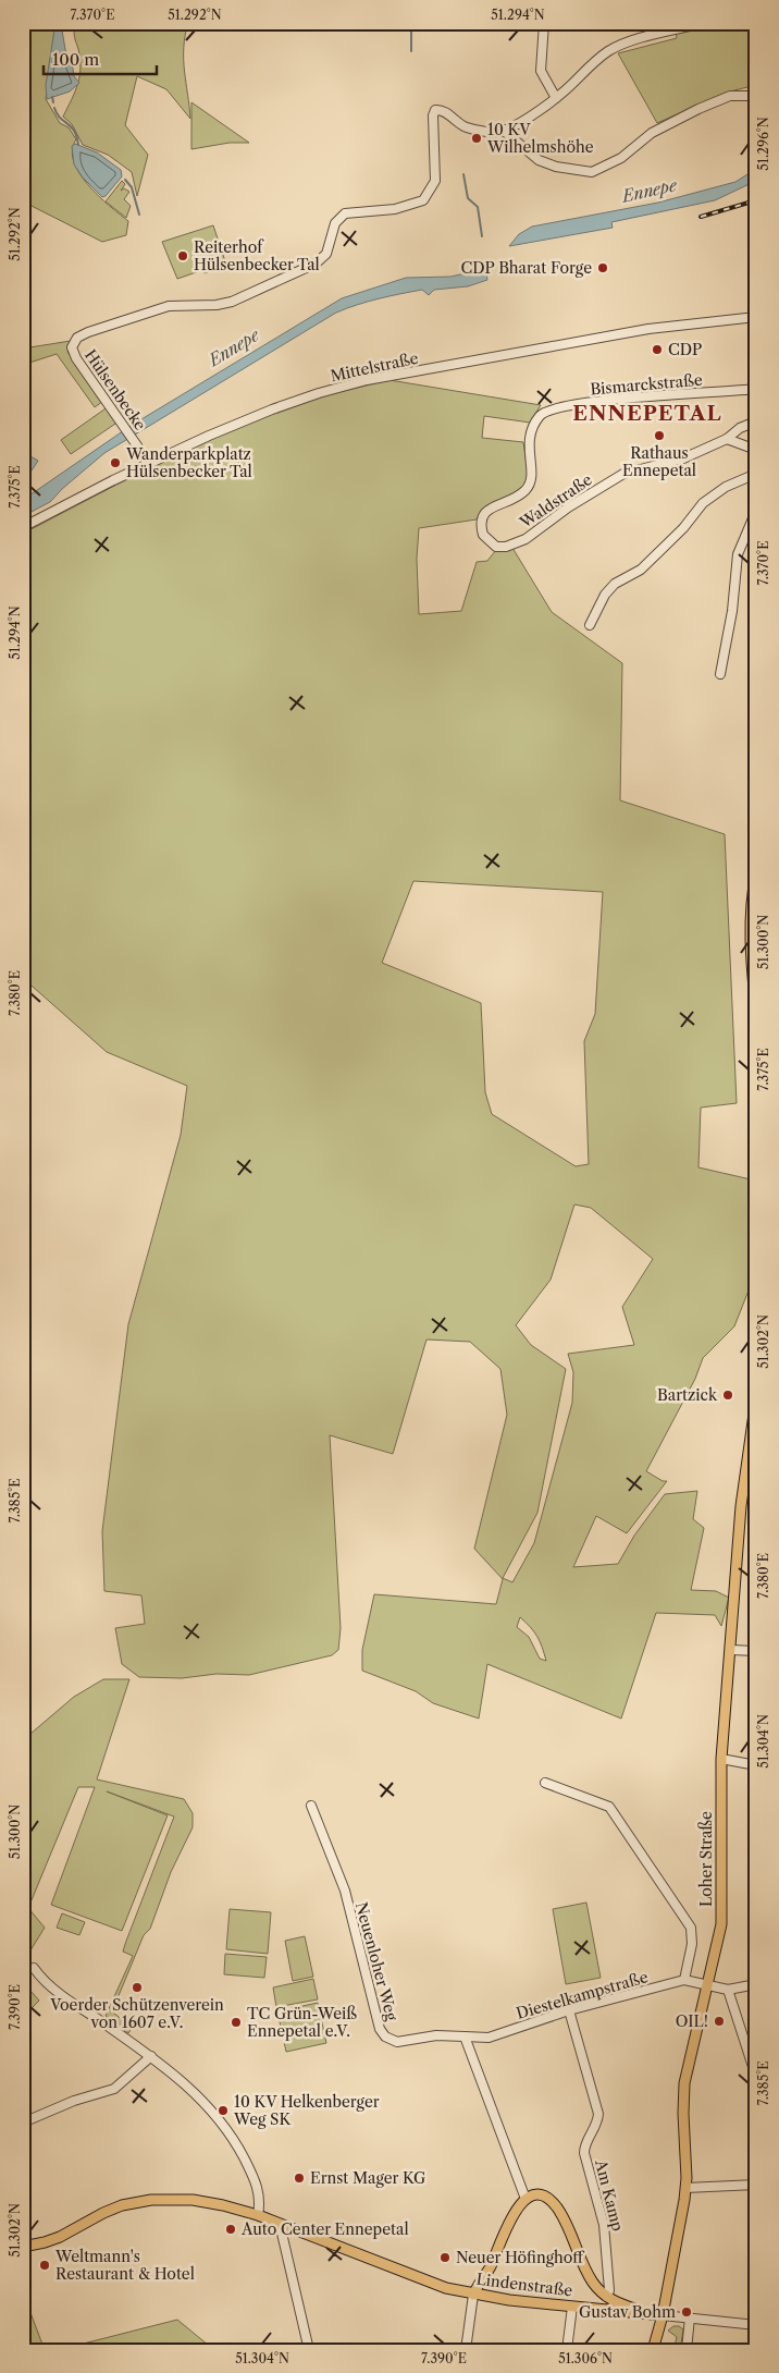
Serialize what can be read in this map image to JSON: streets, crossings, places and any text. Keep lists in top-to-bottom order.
{
  "streets": {
    "main road": ["Loher Straße", "Lindenstraße"],
    "street": [
      "Mittelstraße",
      "Bismarckstraße",
      "Hülsenbecke",
      "Waldstraße",
      "Neuenloher Weg",
      "Diestelkampstraße",
      "Am Kamp"
    ]
  },
  "crossings": [
    ["Mittelstraße", "Hülsenbecke"],
    ["Bismarckstraße", "Waldstraße"],
    ["Loher Straße", "Diestelkampstraße"],
    ["Loher Straße", "Lindenstraße"],
    ["Neuenloher Weg", "Diestelkampstraße"],
    ["Diestelkampstraße", "Am Kamp"]
  ],
  "districts": ["ENNEPETAL"],
  "water": ["Ennepe"],
  "places": [
    "10 KV Wilhelmshöhe",
    "Reiterhof Hülsenbecker Tal",
    "CDP Bharat Forge",
    "CDP",
    "Rathaus Ennepetal",
    "Wanderparkplatz Hülsenbecker Tal",
    "Bartzick",
    "Voerder Schützenverein von 1607 e.V.",
    "OIL!",
    "TC Grün-Weiß Ennepetal e.V.",
    "10 KV Helkenberger Weg SK",
    "Ernst Mager KG",
    "Auto Center Ennepetal",
    "Neuer Höfinghoff",
    "Weltmann's Restaurant & Hotel",
    "Gustav Bohm"
  ],
  "scale_bar": "100 m",
  "coordinates": [
    "7.370°E",
    "51.292°N",
    "51.294°N",
    "51.296°N",
    "7.375°E",
    "51.300°N",
    "7.380°E",
    "51.302°N",
    "7.385°E",
    "51.304°N",
    "7.390°E",
    "51.306°N"
  ]
}
